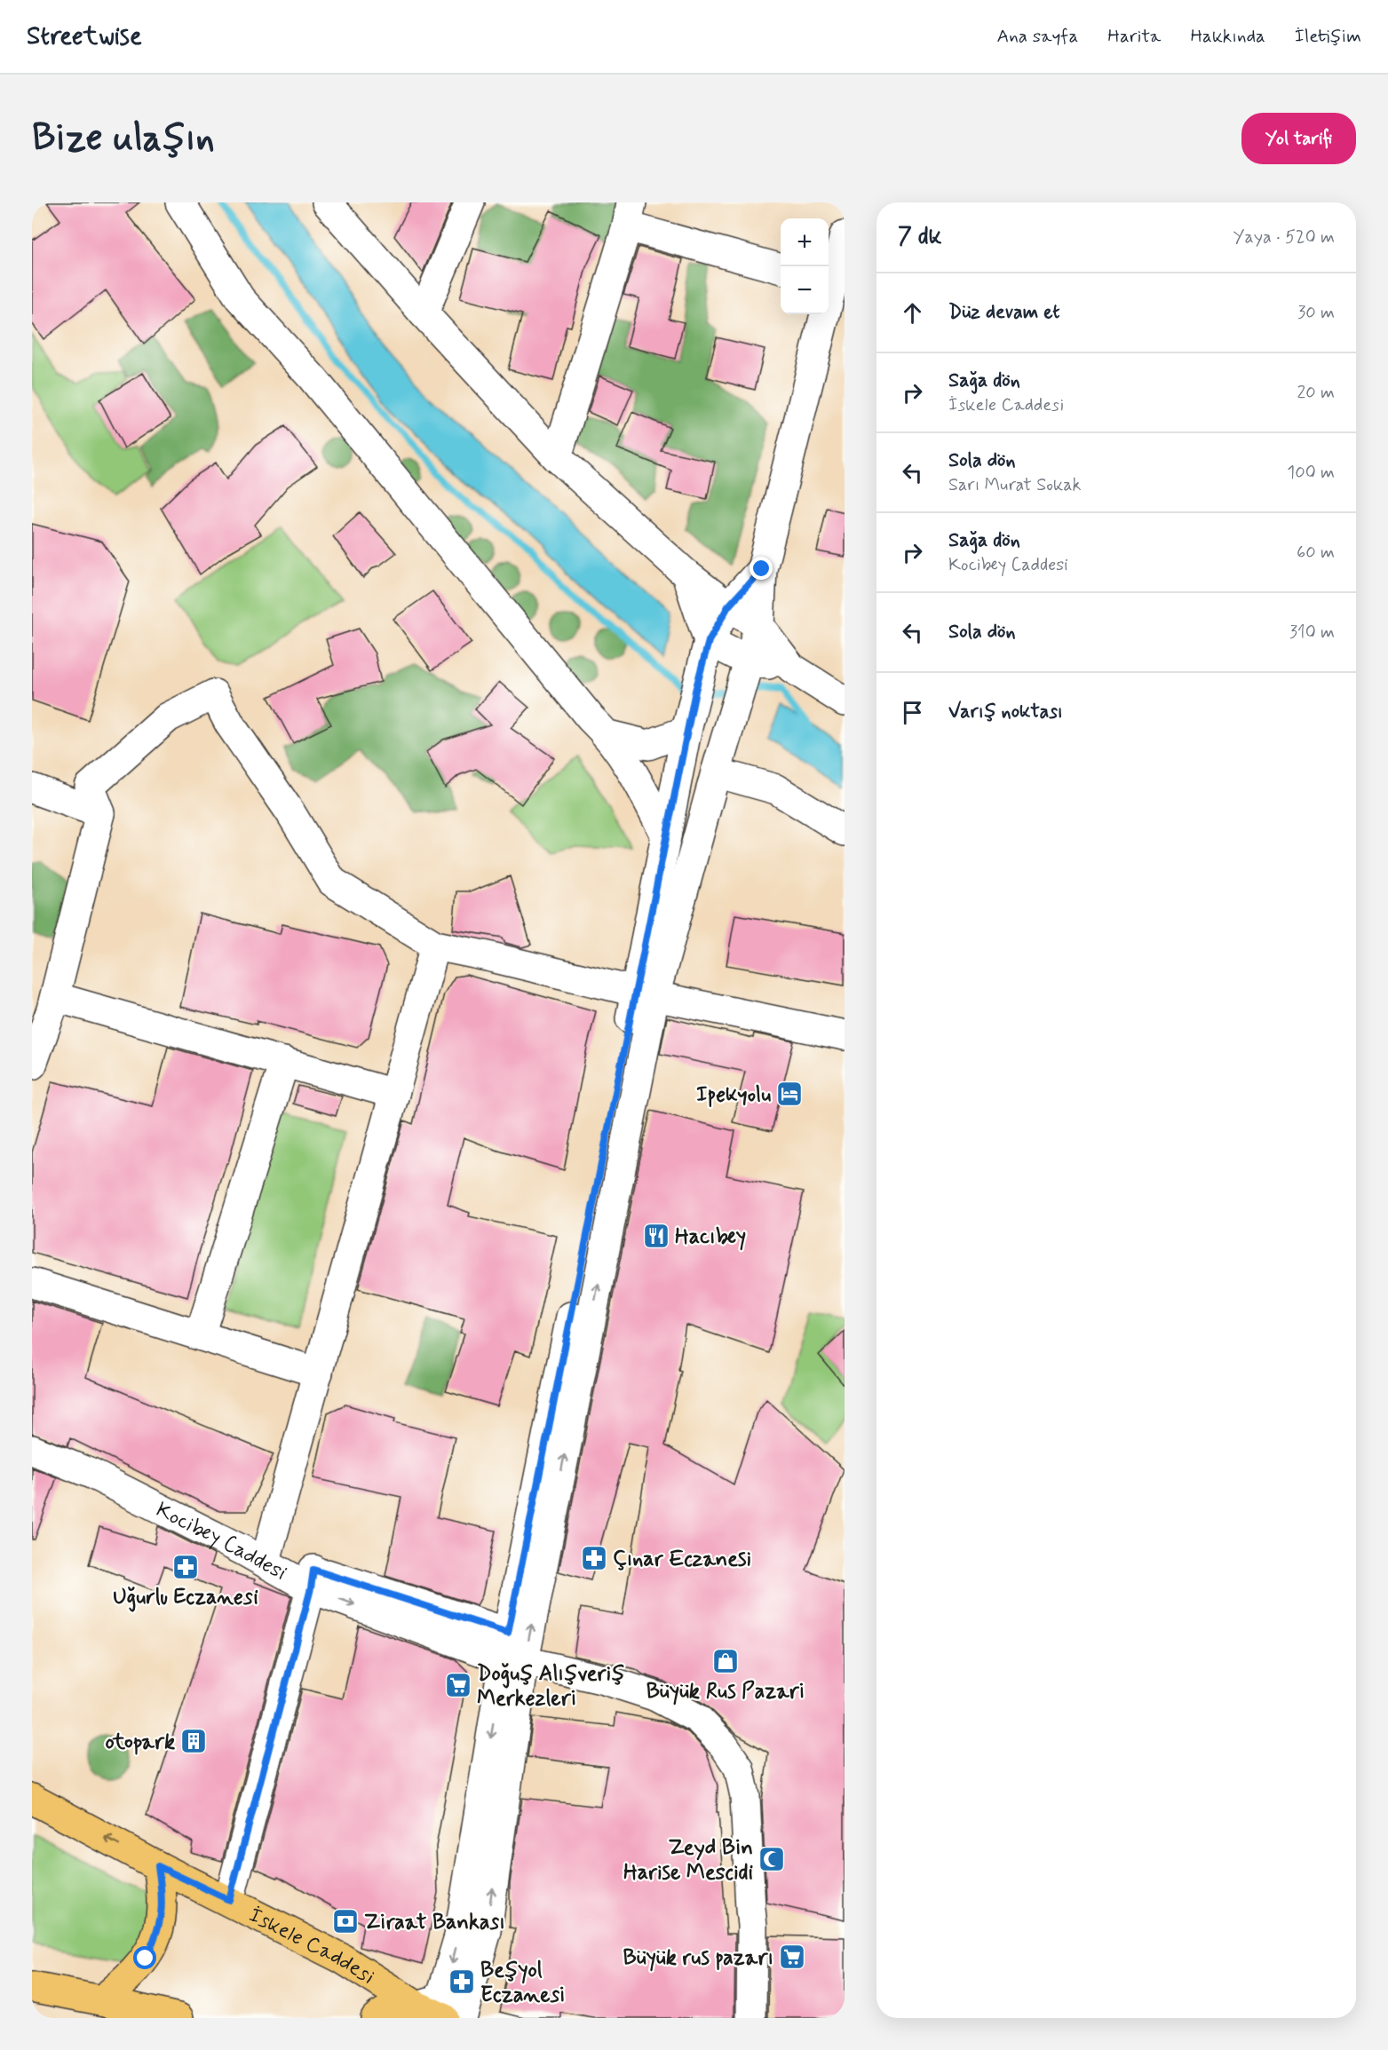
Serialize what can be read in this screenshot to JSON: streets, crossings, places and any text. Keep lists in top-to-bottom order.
{
  "streets": {
    "main road": ["İskele Caddesi"],
    "street": ["Kocibey Caddesi"]
  },
  "places": {
    "hotel": ["Ipekyolu"],
    "restaurant": ["Hacıbey"],
    "pharmacy": ["Çınar Eczanesi", "Uğurlu Eczanesi", "Beşyol Eczanesi"],
    "shop": ["Büyük Rus Pazari"],
    "supermarket": ["Doğuş Alışveriş Merkezleri", "Büyük rus pazarı"],
    "building": ["otopark"],
    "mosque": ["Zeyd Bin Harise Mescidi"],
    "bank": ["Ziraat Bankası"]
  },
  "page": {
    "header": "Streetwise",
    "nav": [
      "Ana sayfa",
      "Harita",
      "Hakkında",
      "İletişim"
    ],
    "buttons": "Yol tarifi",
    "title": "Bize ulaşın",
    "heading": ["7 dk", "Yaya · 520 m"],
    "map_buttons": ["+", "−"],
    "list": [
      ["Düz devam et", "30 m"],
      ["Sağa dön", "İskele Caddesi", "20 m"],
      ["Sola dön", "Sarı Murat Sokak", "100 m"],
      ["Sağa dön", "Kocibey Caddesi", "60 m"],
      ["Sola dön", "310 m"],
      "Varış noktası"
    ]
  }
}
